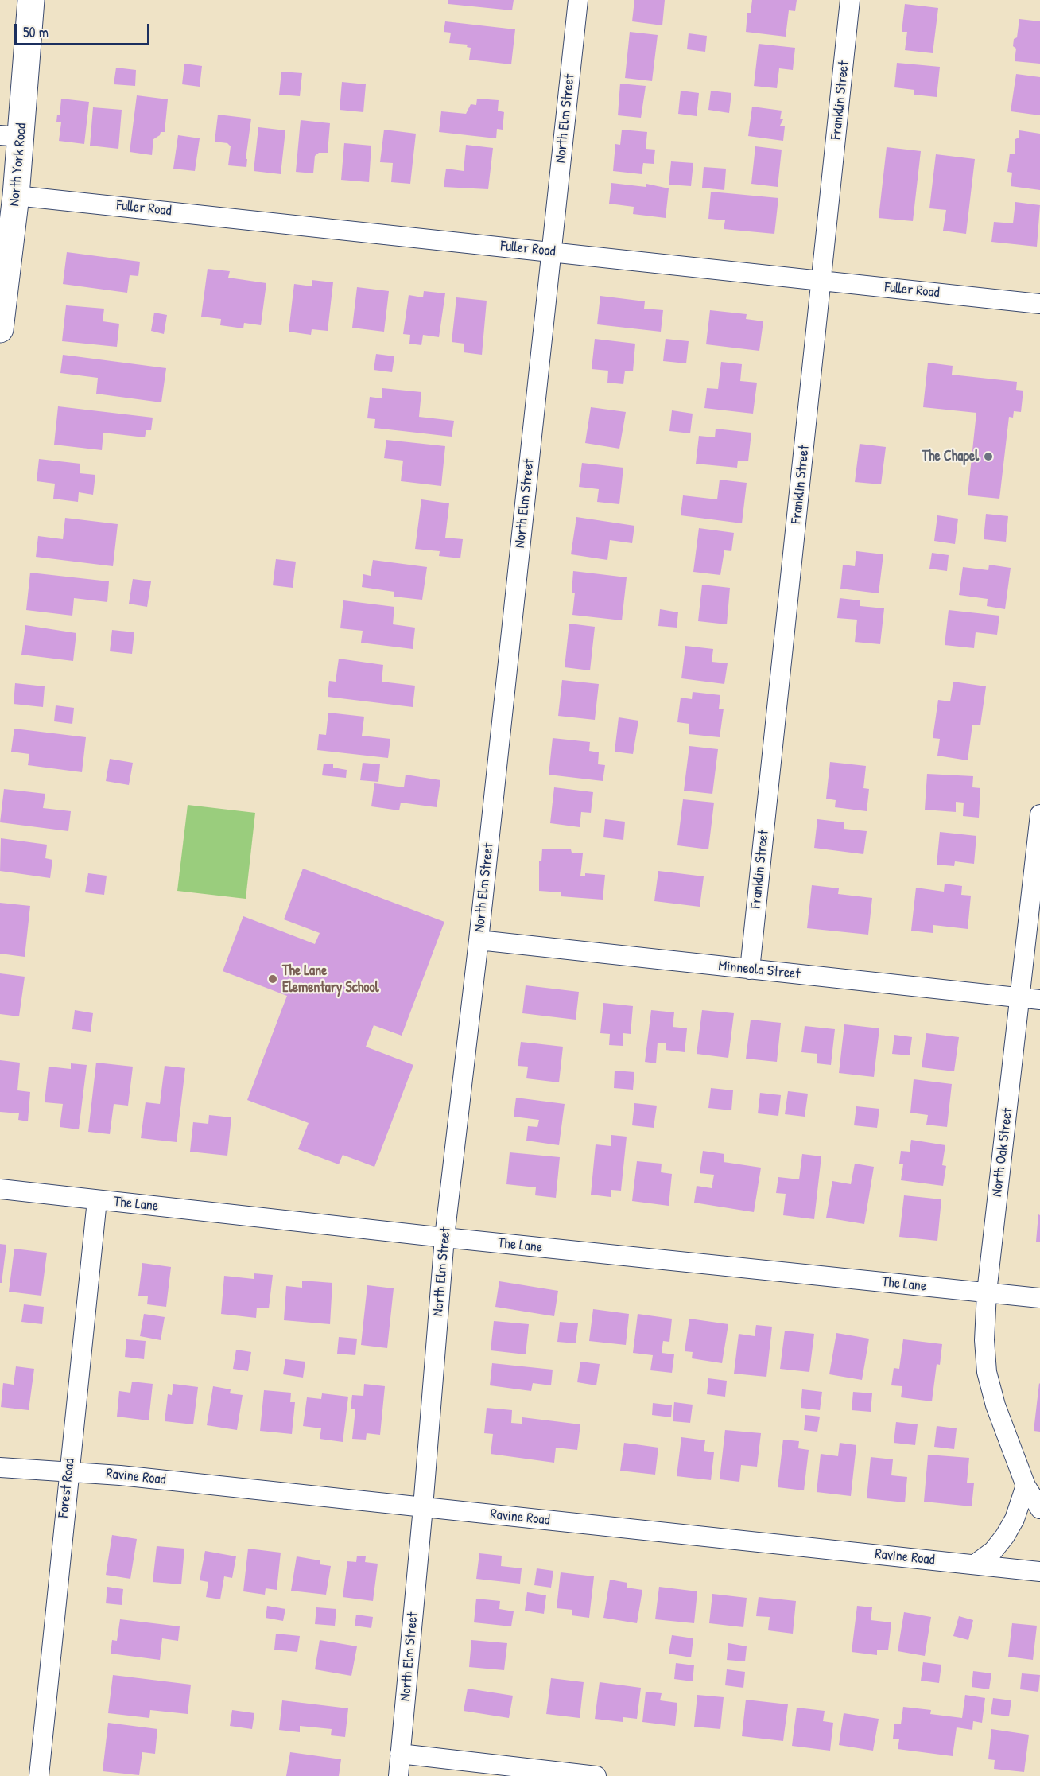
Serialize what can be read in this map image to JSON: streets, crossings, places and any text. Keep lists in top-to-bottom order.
{
  "streets": {
    "main road": ["North York Road"],
    "street": [
      "Franklin Street",
      "North Elm Street",
      "Fuller Road",
      "Minneola Street",
      "North Oak Street",
      "The Lane",
      "Ravine Road",
      "Forest Road"
    ]
  },
  "crossings": [
    ["Franklin Street", "Fuller Road"],
    ["Franklin Street", "Minneola Street"],
    ["North Elm Street", "Fuller Road"],
    ["North Elm Street", "Minneola Street"],
    ["North Elm Street", "The Lane"],
    ["North Elm Street", "Ravine Road"],
    ["North York Road", "Fuller Road"],
    ["Minneola Street", "North Oak Street"],
    ["North Oak Street", "The Lane"],
    ["The Lane", "Forest Road"],
    ["Ravine Road", "Forest Road"]
  ],
  "places": ["The Chapel", "The Lane Elementary School"],
  "scale_bar": "50 m"
}
